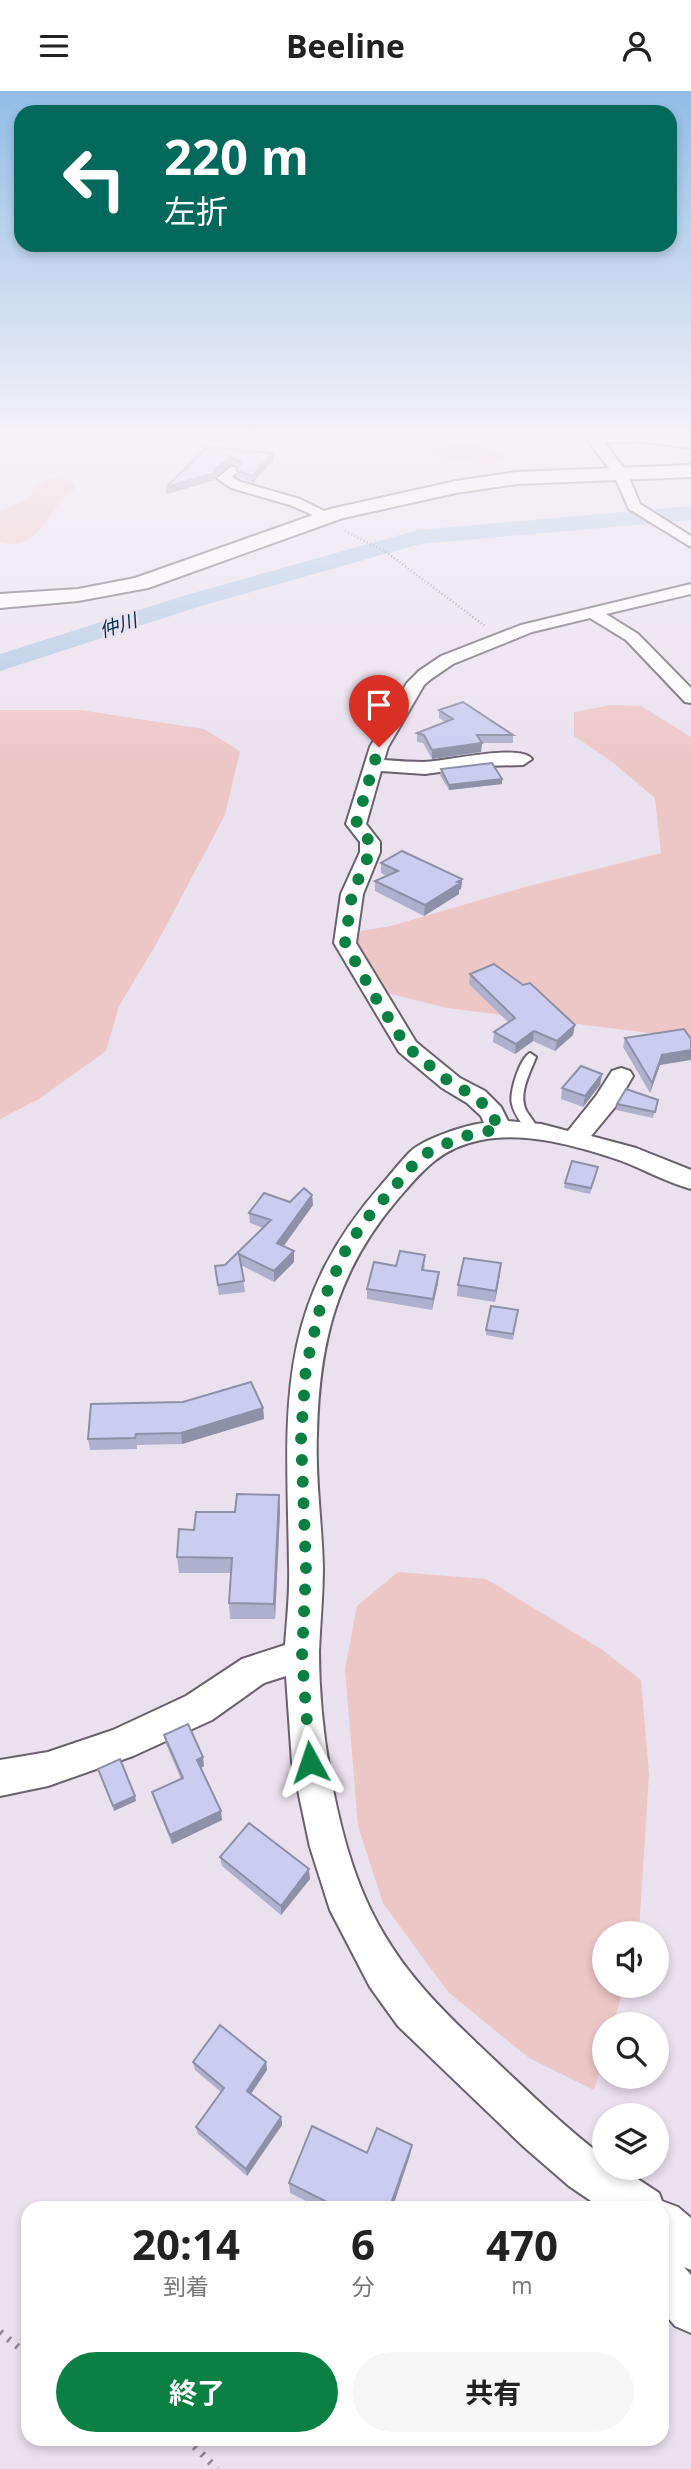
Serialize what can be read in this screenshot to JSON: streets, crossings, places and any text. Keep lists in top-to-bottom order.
{
  "water": ["仲川"],
  "page": {
    "header": "Beeline",
    "turn": ["220 m", "左折"],
    "eta": [
      "20:14",
      "到着",
      "6",
      "分",
      "470",
      "m"
    ],
    "buttons": ["終了", "共有"]
  }
}
